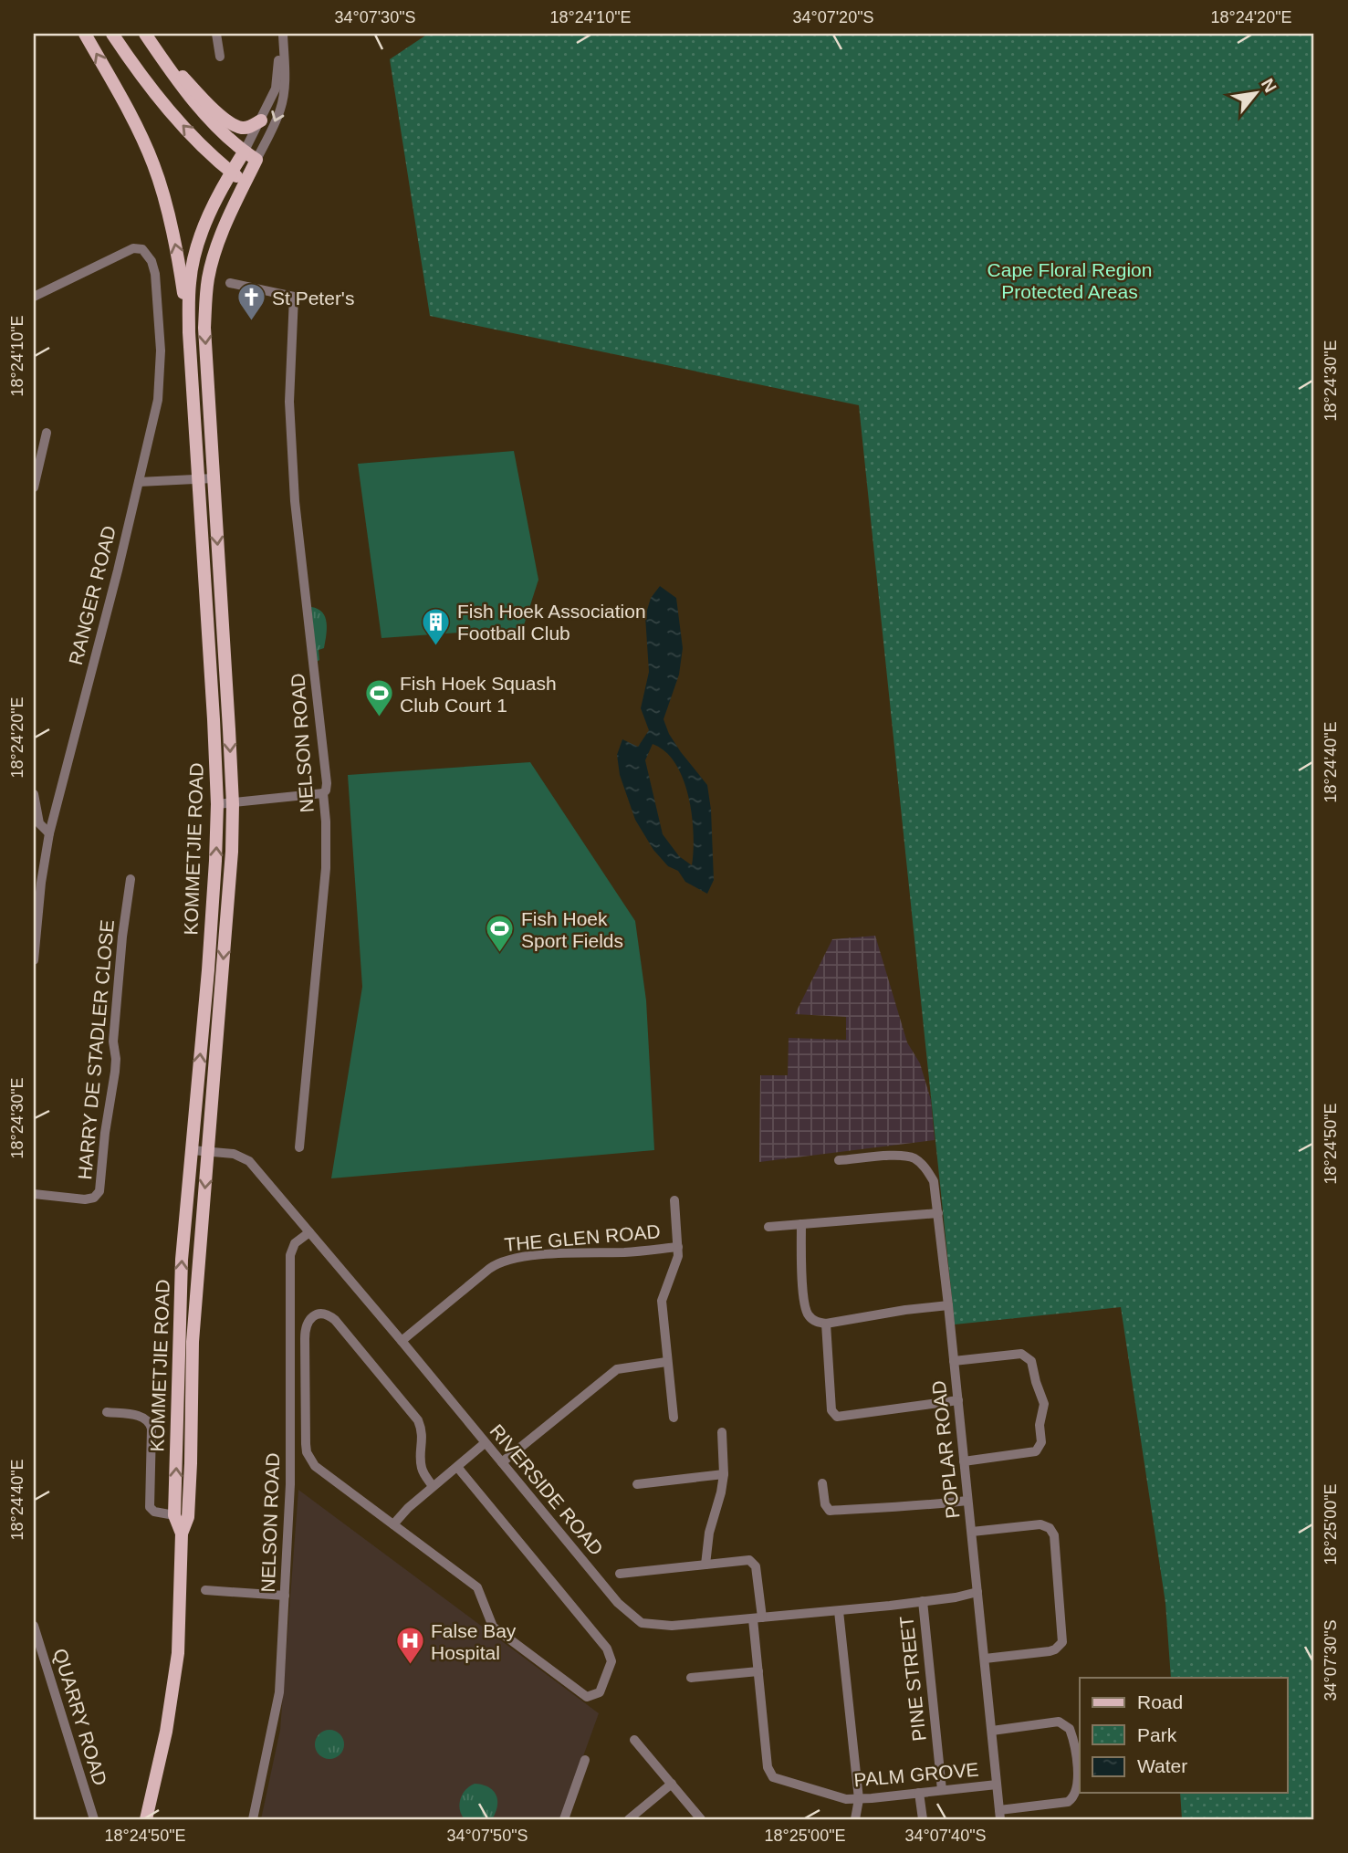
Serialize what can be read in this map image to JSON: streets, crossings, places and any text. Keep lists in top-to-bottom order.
{
  "streets": {
    "main road": ["KOMMETJIE ROAD"],
    "street": [
      "RANGER ROAD",
      "NELSON ROAD",
      "HARRY DE STADLER CLOSE",
      "THE GLEN ROAD",
      "POPLAR ROAD",
      "RIVERSIDE ROAD",
      "PINE STREET",
      "QUARRY ROAD",
      "PALM GROVE"
    ]
  },
  "crossings": [
    ["NELSON ROAD", "RIVERSIDE ROAD"],
    ["KOMMETJIE ROAD", "RIVERSIDE ROAD"],
    ["THE GLEN ROAD", "RIVERSIDE ROAD"],
    ["POPLAR ROAD", "RIVERSIDE ROAD"],
    ["POPLAR ROAD", "PALM GROVE"],
    ["RIVERSIDE ROAD", "PINE STREET"],
    ["RIVERSIDE ROAD", "PALM GROVE"],
    ["PINE STREET", "PALM GROVE"]
  ],
  "parks": ["Cape Floral Region Protected Areas"],
  "places": {
    "church": ["St Peter's"],
    "building": ["Fish Hoek Association Football Club"],
    "sports": ["Fish Hoek Squash Club Court 1", "Fish Hoek Sport Fields"],
    "hospital": ["False Bay Hospital"]
  },
  "legend": ["Road", "Park", "Water"],
  "north": "top right",
  "coordinates": [
    "34°07'30\"S",
    "18°24'10\"E",
    "34°07'20\"S",
    "18°24'20\"E",
    "18°24'30\"E",
    "18°24'40\"E",
    "18°24'50\"E",
    "18°25'00\"E",
    "34°07'50\"S",
    "34°07'40\"S"
  ]
}
